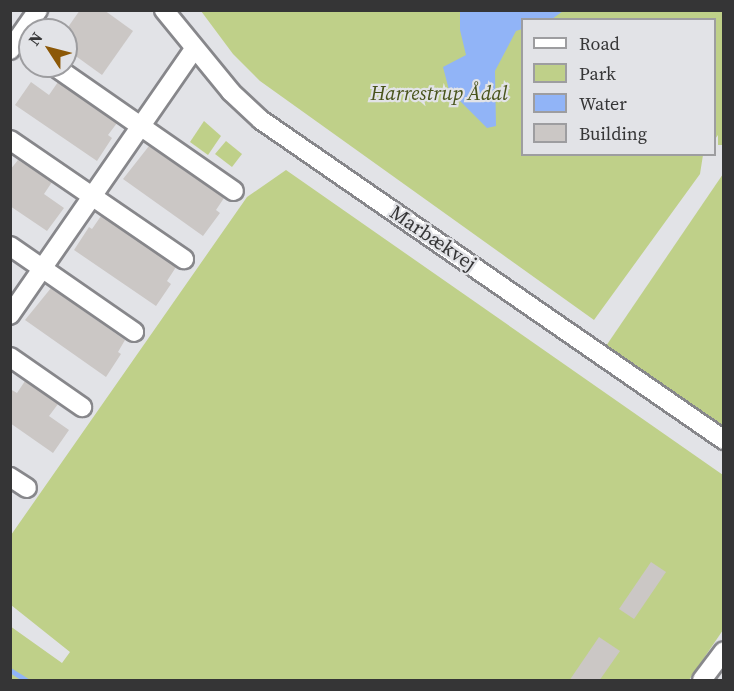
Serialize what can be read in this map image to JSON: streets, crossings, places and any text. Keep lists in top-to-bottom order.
{
  "streets": {
    "street": ["Marbækvej"]
  },
  "parks": ["Harrestrup Ådal"],
  "legend": [
    "Road",
    "Park",
    "Water",
    "Building"
  ],
  "north": "top left"
}
